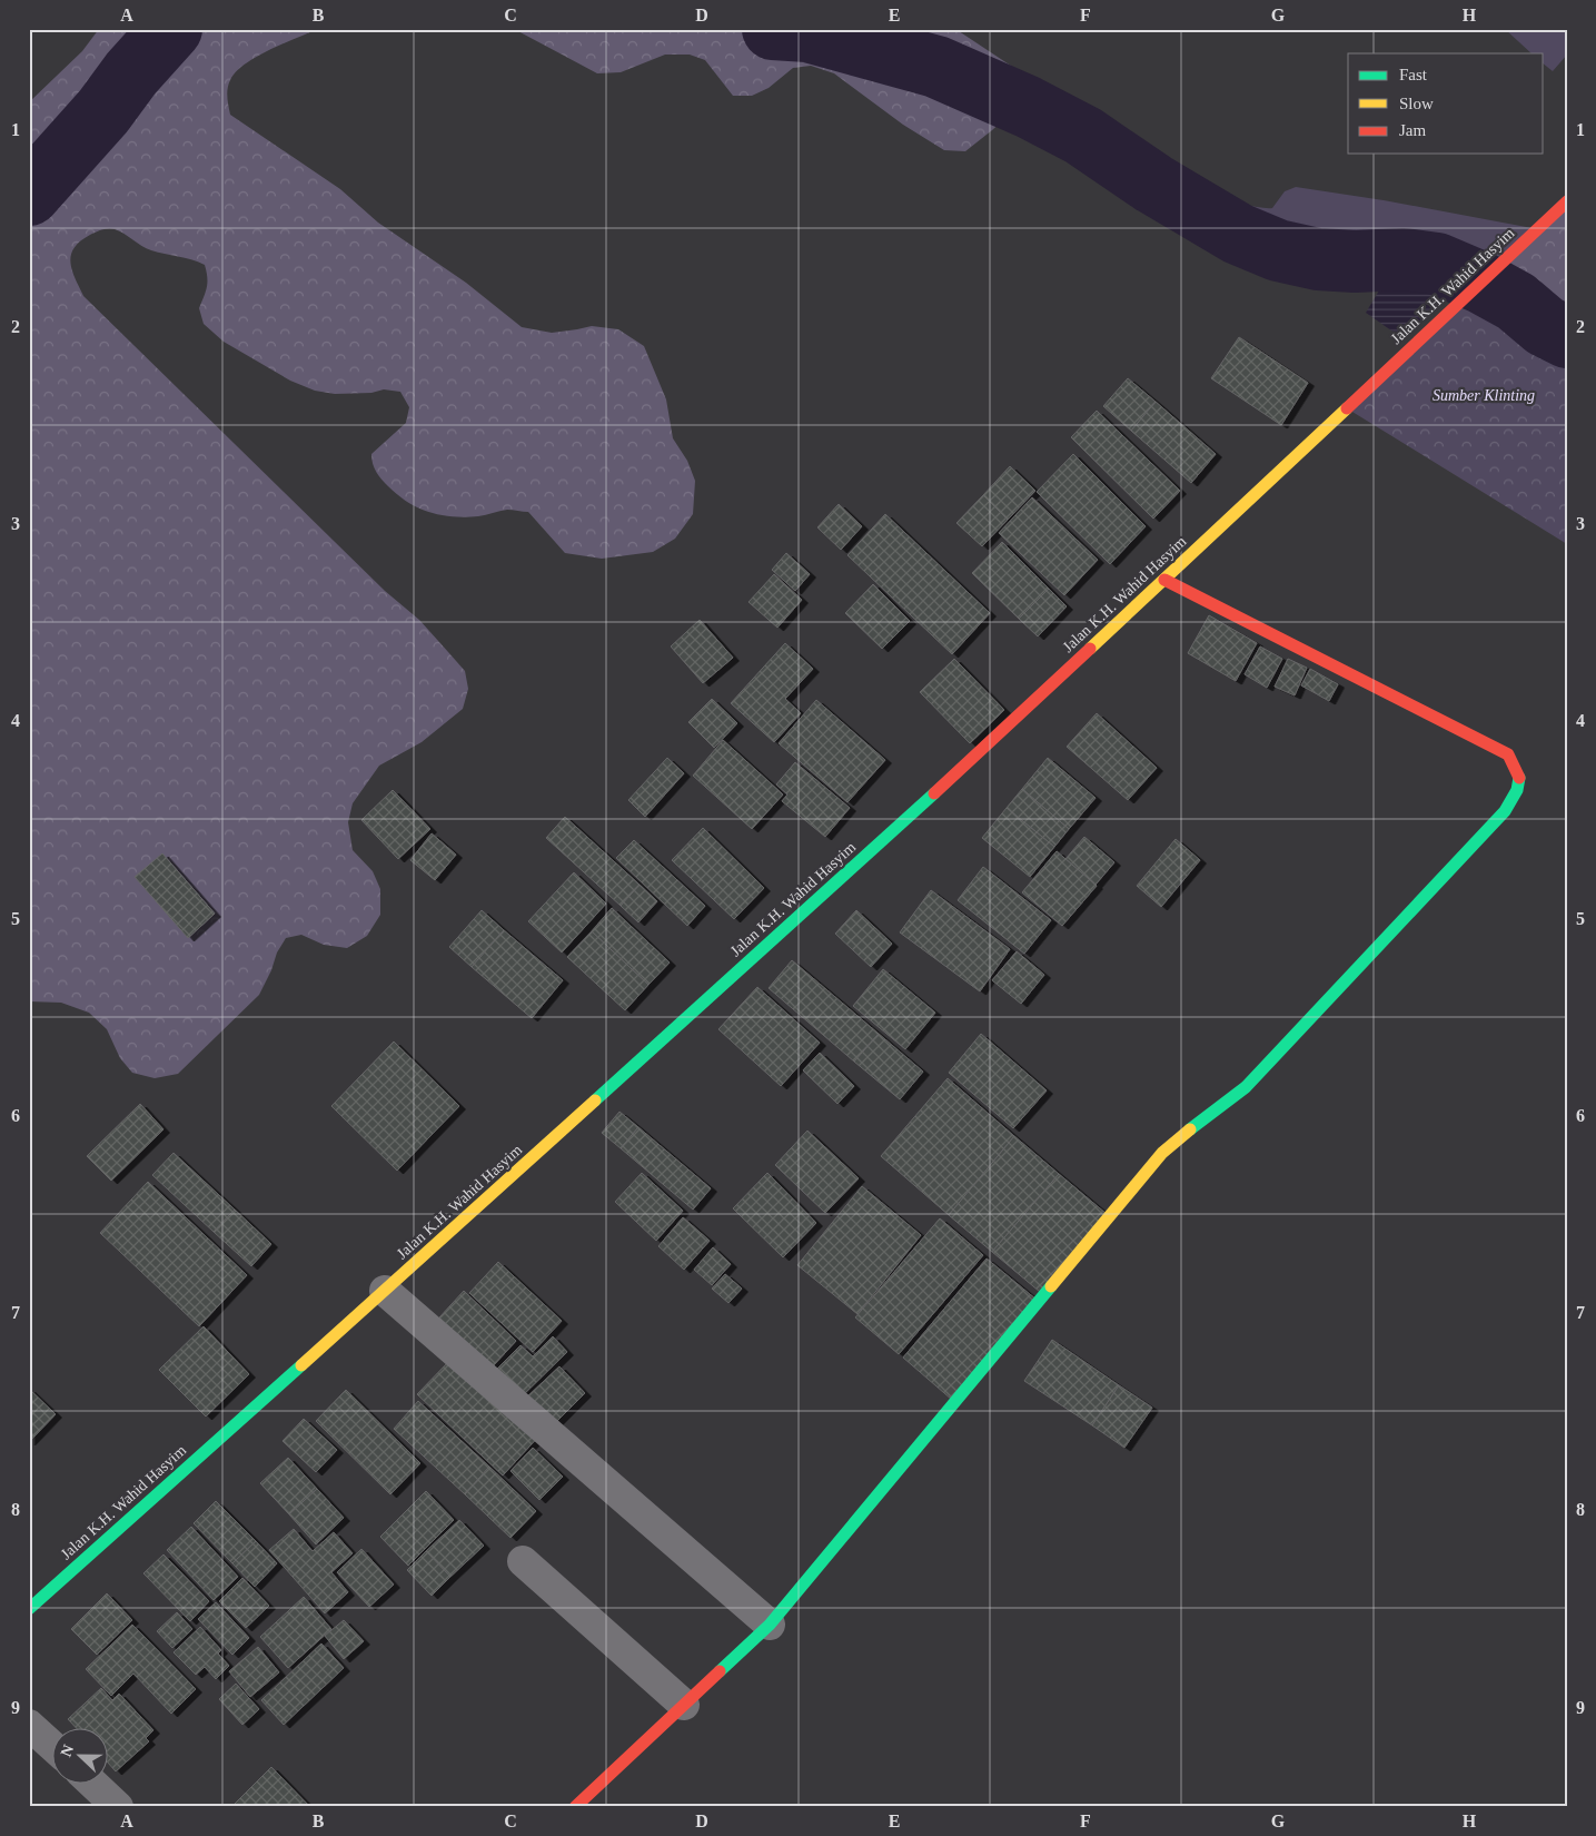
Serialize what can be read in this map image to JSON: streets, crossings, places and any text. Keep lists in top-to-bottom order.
{
  "streets": {
    "street": ["Jalan K.H. Wahid Hasyim"]
  },
  "parks": ["Sumber Klinting"],
  "legend": ["Fast", "Slow", "Jam"],
  "north": "left",
  "grid": {
    "columns": [
      "A",
      "B",
      "C",
      "D",
      "E",
      "F",
      "G",
      "H"
    ],
    "rows": [
      "1",
      "2",
      "3",
      "4",
      "5",
      "6",
      "7",
      "8",
      "9"
    ]
  }
}
